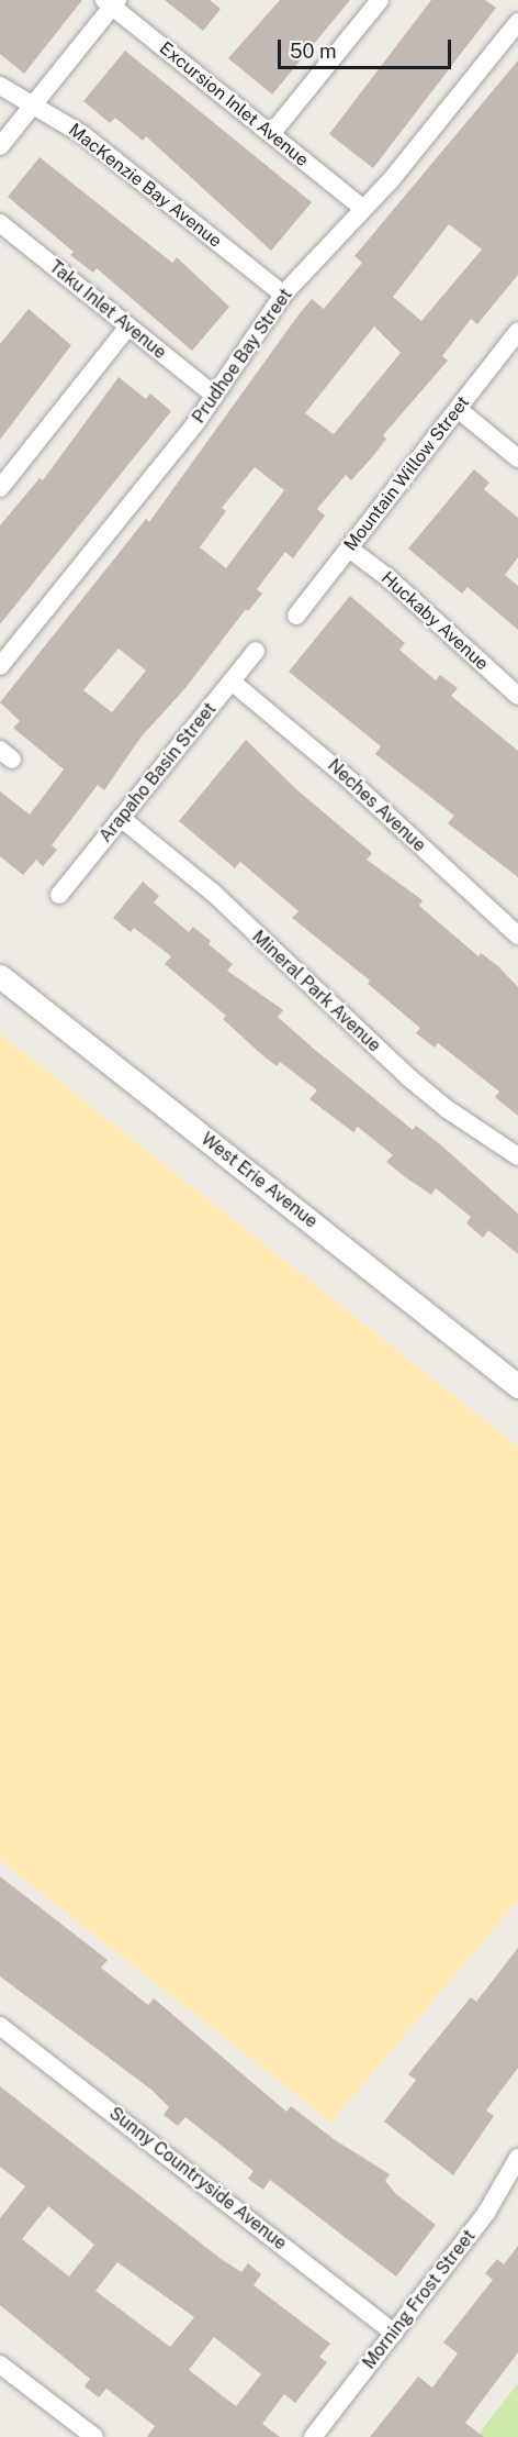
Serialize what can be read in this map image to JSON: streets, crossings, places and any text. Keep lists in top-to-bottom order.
{
  "streets": {
    "street": [
      "Excursion Inlet Avenue",
      "MacKenzie Bay Avenue",
      "Taku Inlet Avenue",
      "Prudhoe Bay Street",
      "Mountain Willow Street",
      "Huckaby Avenue",
      "Arapaho Basin Street",
      "Neches Avenue",
      "Mineral Park Avenue",
      "West Erie Avenue",
      "Sunny Countryside Avenue",
      "Morning Frost Street"
    ]
  },
  "crossings": [
    ["Excursion Inlet Avenue", "Prudhoe Bay Street"],
    ["MacKenzie Bay Avenue", "Prudhoe Bay Street"],
    ["Taku Inlet Avenue", "Prudhoe Bay Street"],
    ["Mountain Willow Street", "Huckaby Avenue"],
    ["Arapaho Basin Street", "Neches Avenue"],
    ["Arapaho Basin Street", "Mineral Park Avenue"],
    ["Sunny Countryside Avenue", "Morning Frost Street"]
  ],
  "scale_bar": "50 m"
}
